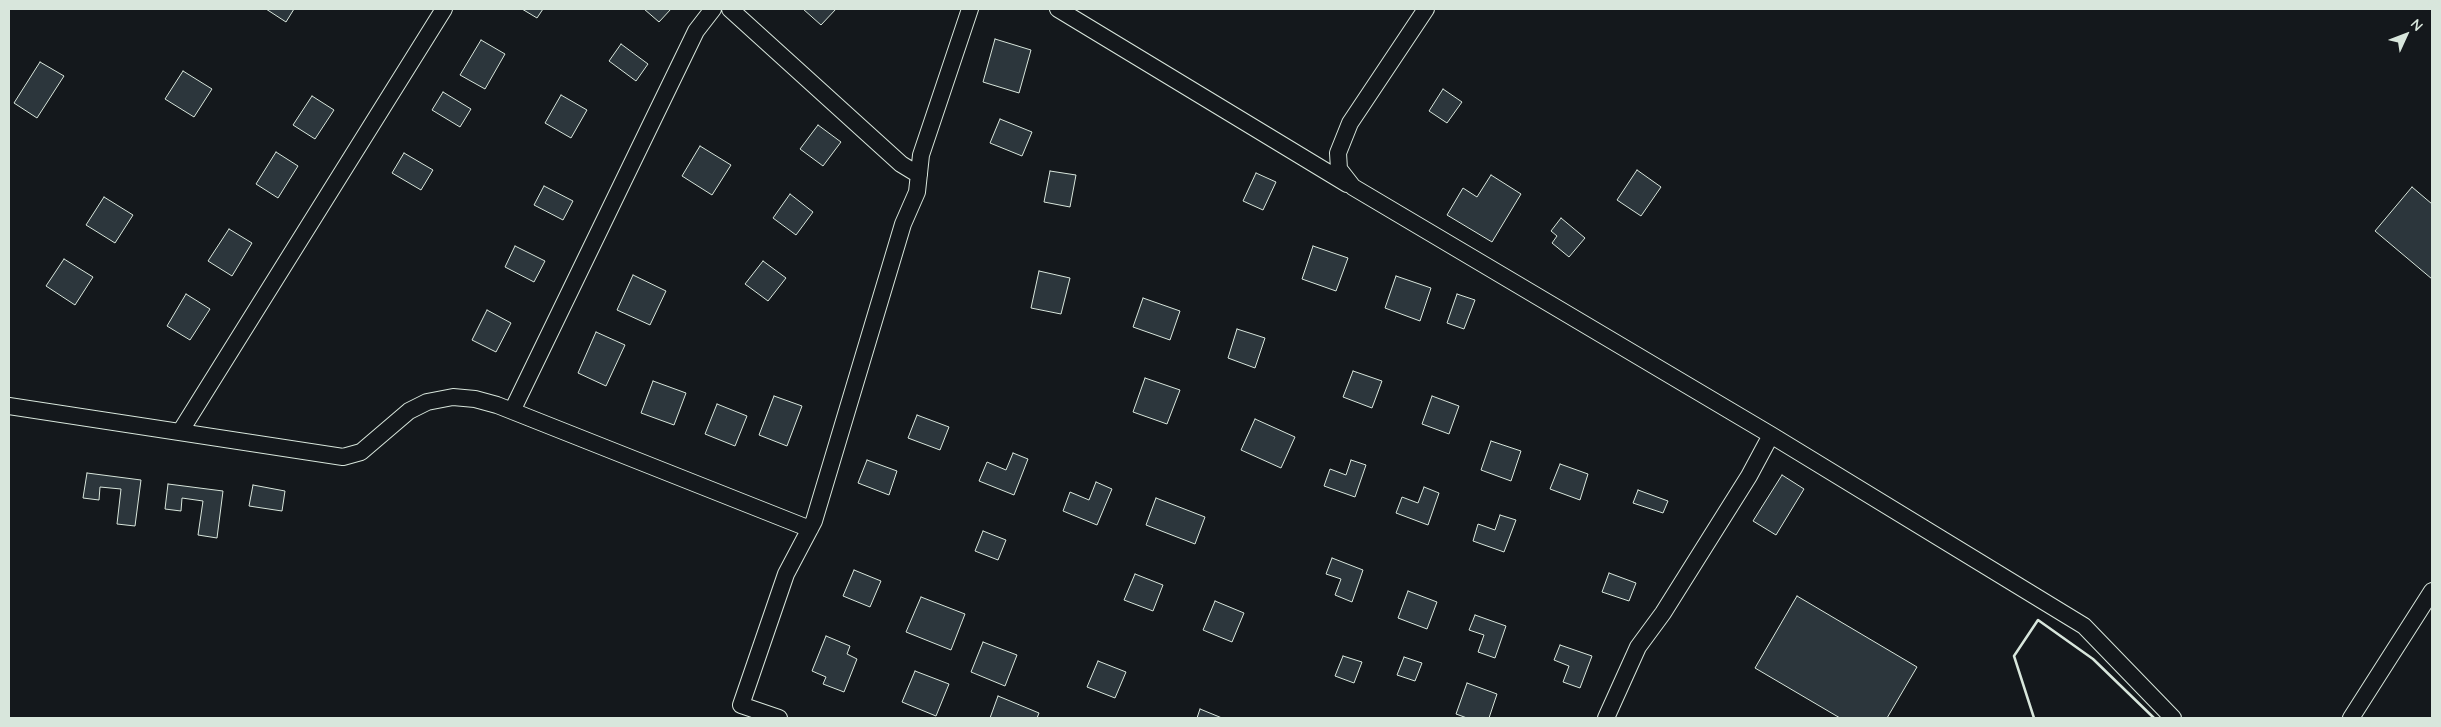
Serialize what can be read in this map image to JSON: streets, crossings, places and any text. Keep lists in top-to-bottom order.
{
  "north": "top right"
}
